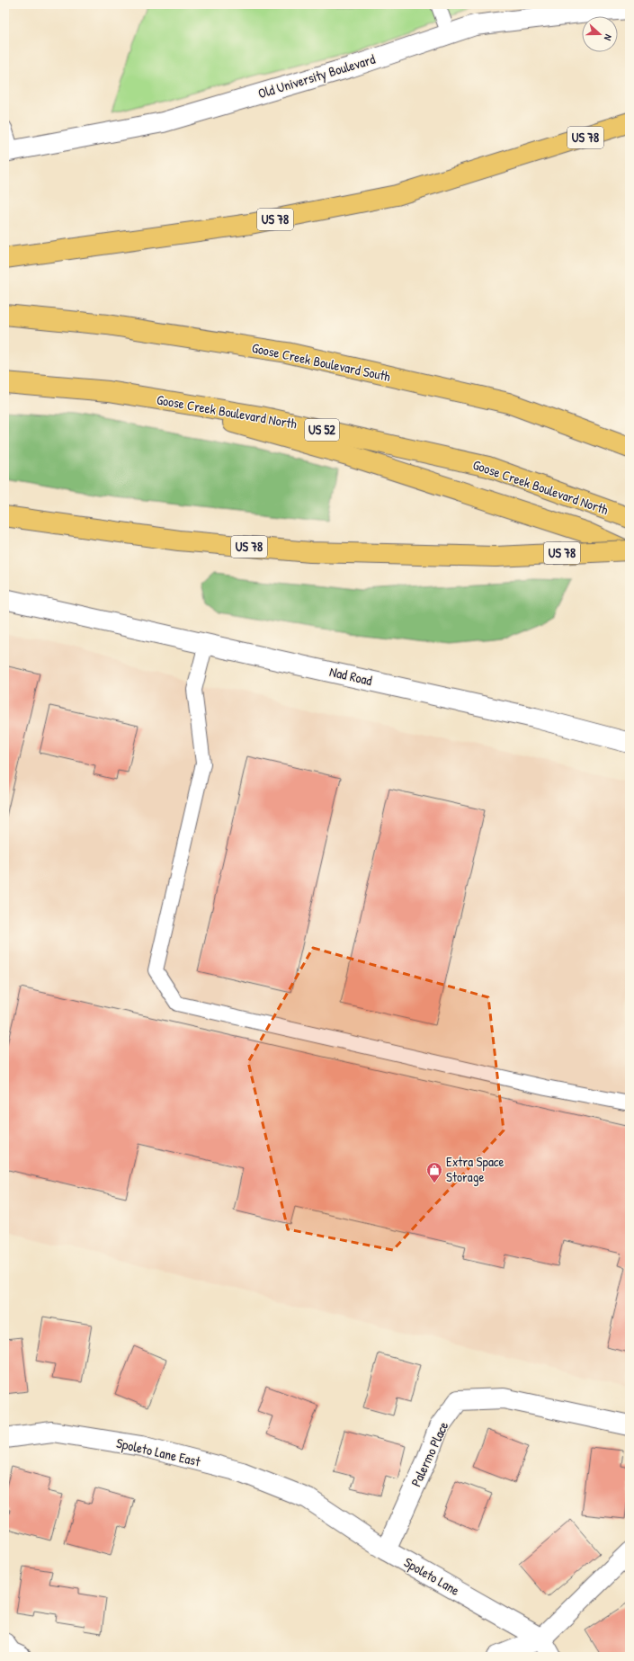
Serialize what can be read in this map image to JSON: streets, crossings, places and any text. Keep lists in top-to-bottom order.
{
  "streets": {
    "highway": [
      "US 78",
      "Goose Creek Boulevard South",
      "Goose Creek Boulevard North",
      "US 52"
    ],
    "street": [
      "Old University Boulevard",
      "Nad Road",
      "Spoleto Lane East",
      "Palermo Place",
      "Spoleto Lane"
    ]
  },
  "crossings": [
    ["Spoleto Lane East", "Spoleto Lane"],
    ["Palermo Place", "Spoleto Lane"]
  ],
  "places": {
    "shop": ["Extra Space Storage"]
  },
  "north": "right"
}
